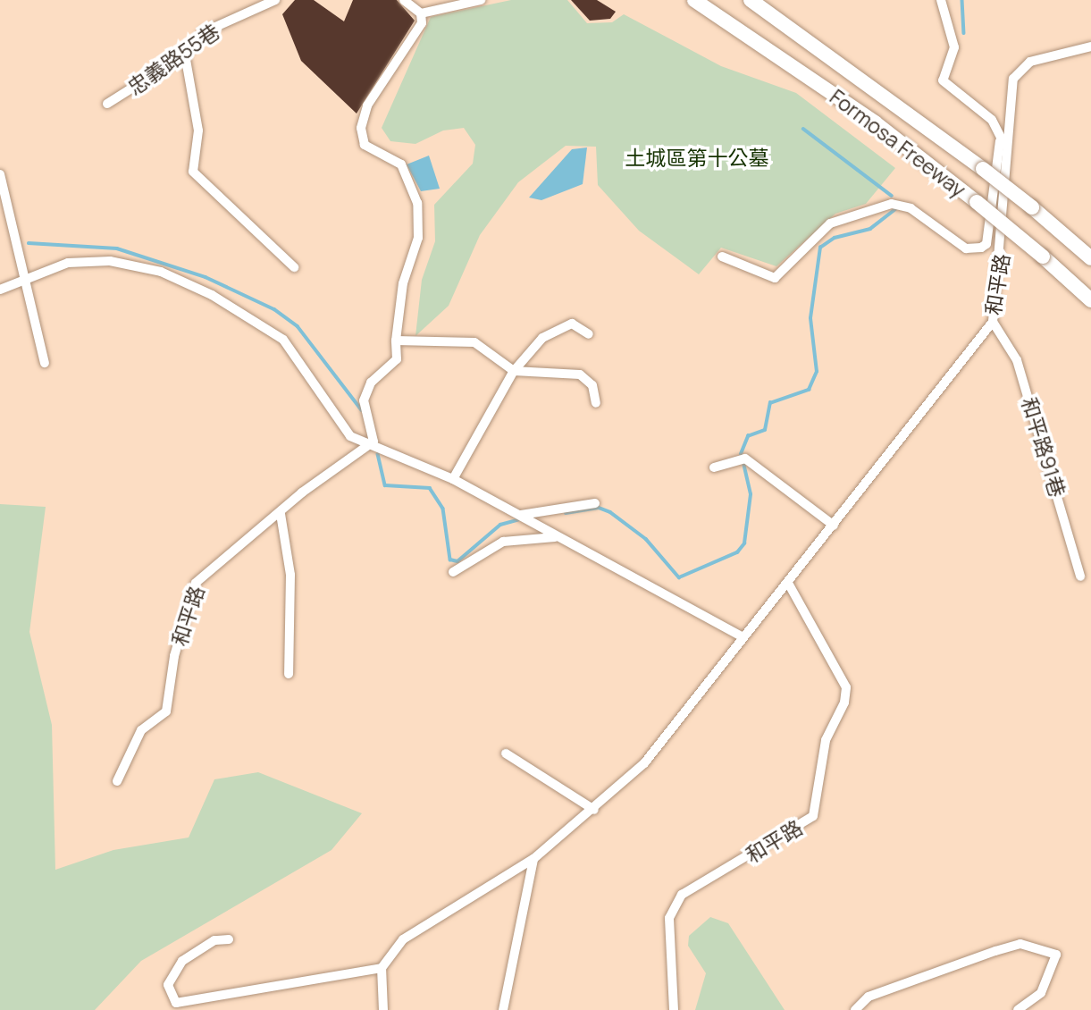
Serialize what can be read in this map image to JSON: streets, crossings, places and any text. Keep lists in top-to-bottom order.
{
  "streets": {
    "highway": ["Formosa Freeway"],
    "street": ["忠義路55巷", "和平路", "和平路91巷"]
  },
  "crossings": [
    ["和平路", "和平路91巷"]
  ],
  "parks": ["土城區第十公墓"]
}
